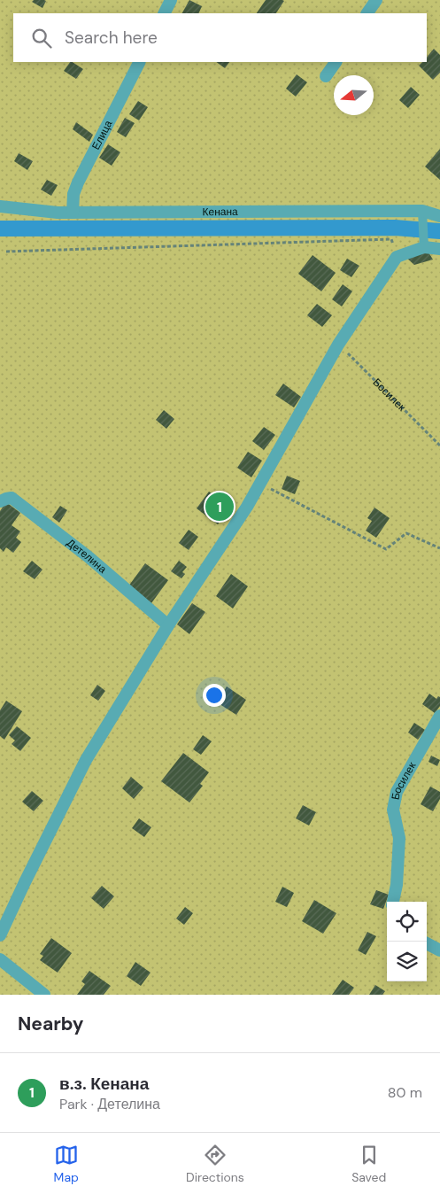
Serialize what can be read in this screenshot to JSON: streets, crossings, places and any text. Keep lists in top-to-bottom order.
{
  "streets": {
    "street": [
      "Елица",
      "Кенана",
      "Босилек",
      "Детелина"
    ]
  },
  "crossings": [
    ["Елица", "Кенана"]
  ],
  "north": "left",
  "page": {
    "search": "Search here",
    "pins": "1",
    "heading": "Nearby",
    "list": [
      {
        "mark": "1",
        "name": "в.з. Кенана",
        "note": "Park · Детелина",
        "value": "80 m"
      }
    ],
    "nav": ["Map", "Directions", "Saved"]
  }
}
